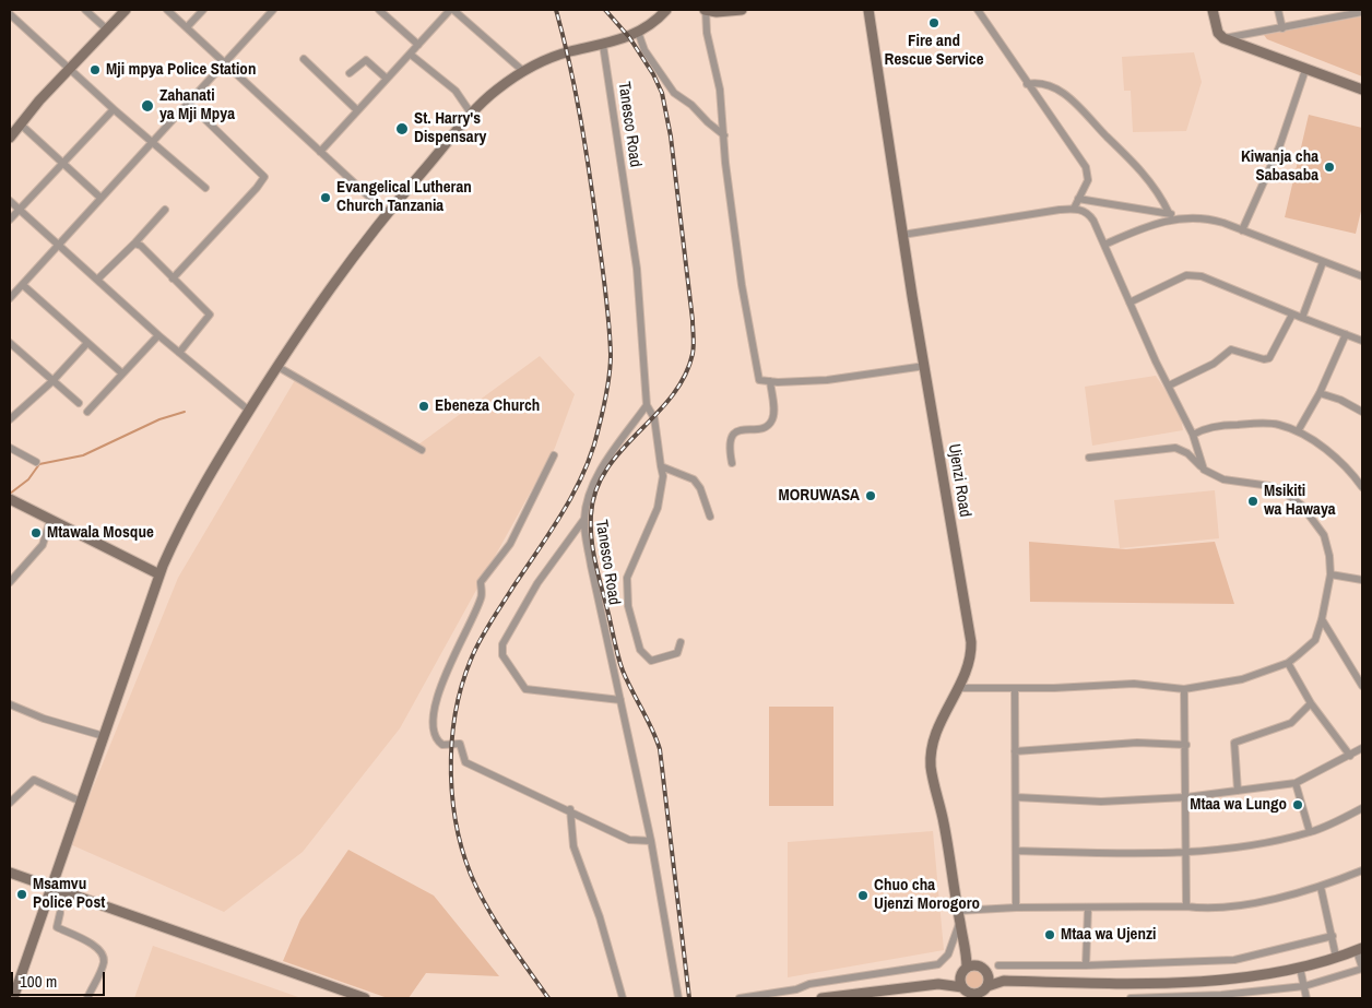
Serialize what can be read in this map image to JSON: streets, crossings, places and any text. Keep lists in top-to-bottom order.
{
  "streets": {
    "street": ["Tanesco Road", "Ujenzi Road"]
  },
  "places": [
    "Fire and Rescue Service",
    "Mji mpya Police Station",
    "Zahanati ya Mji Mpya",
    "St. Harry's Dispensary",
    "Kiwanja cha Sabasaba",
    "Evangelical Lutheran Church Tanzania",
    "Ebeneza Church",
    "MORUWASA",
    "Msikiti wa Hawaya",
    "Mtawala Mosque",
    "Mtaa wa Lungo",
    "Msamvu Police Post",
    "Chuo cha Ujenzi Morogoro",
    "Mtaa wa Ujenzi"
  ],
  "scale_bar": "100 m"
}
